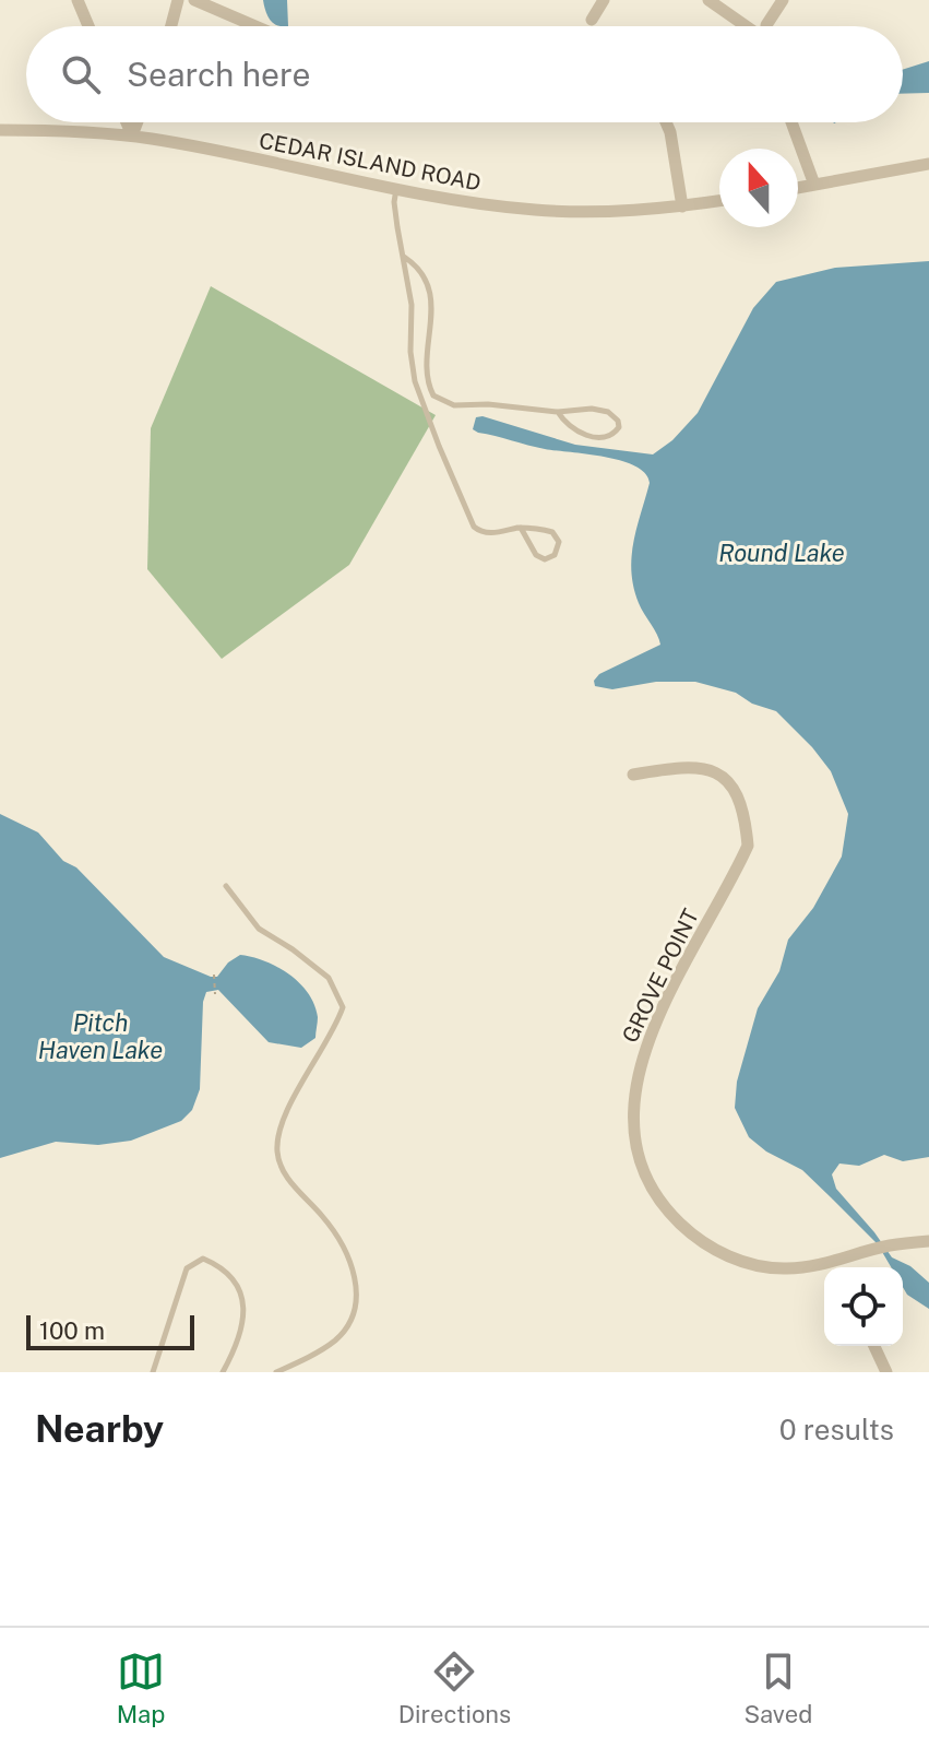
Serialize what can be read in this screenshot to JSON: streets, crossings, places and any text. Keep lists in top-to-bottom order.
{
  "streets": {
    "street": ["CEDAR ISLAND ROAD", "GROVE POINT"]
  },
  "water": ["Round Lake", "Pitch Haven Lake"],
  "scale_bar": "100 m",
  "north": "top",
  "page": {
    "search": "Search here",
    "scale": "100 m",
    "heading": ["Nearby", "0 results"],
    "nav": ["Map", "Directions", "Saved"]
  }
}
